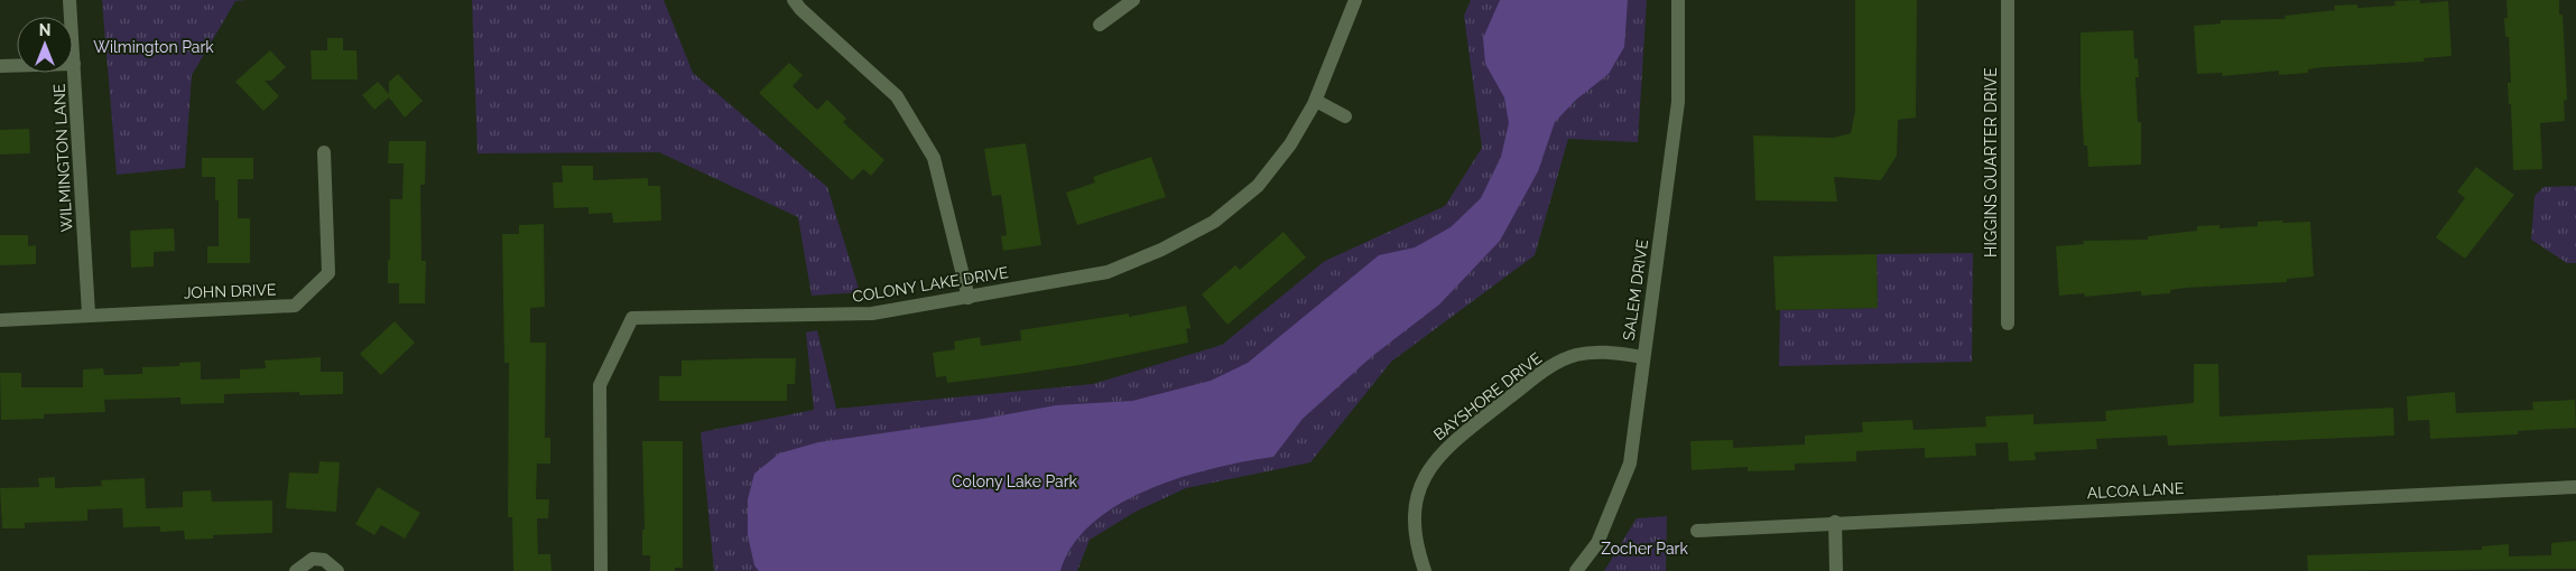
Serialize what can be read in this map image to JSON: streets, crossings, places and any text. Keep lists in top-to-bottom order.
{
  "streets": {
    "street": [
      "WILMINGTON LANE",
      "HIGGINS QUARTER DRIVE",
      "COLONY LAKE DRIVE",
      "SALEM DRIVE",
      "JOHN DRIVE",
      "BAYSHORE DRIVE",
      "ALCOA LANE"
    ]
  },
  "crossings": [
    ["WILMINGTON LANE", "JOHN DRIVE"],
    ["SALEM DRIVE", "BAYSHORE DRIVE"]
  ],
  "parks": ["Wilmington Park", "Colony Lake Park", "Zocher Park"],
  "north": "top"
}
